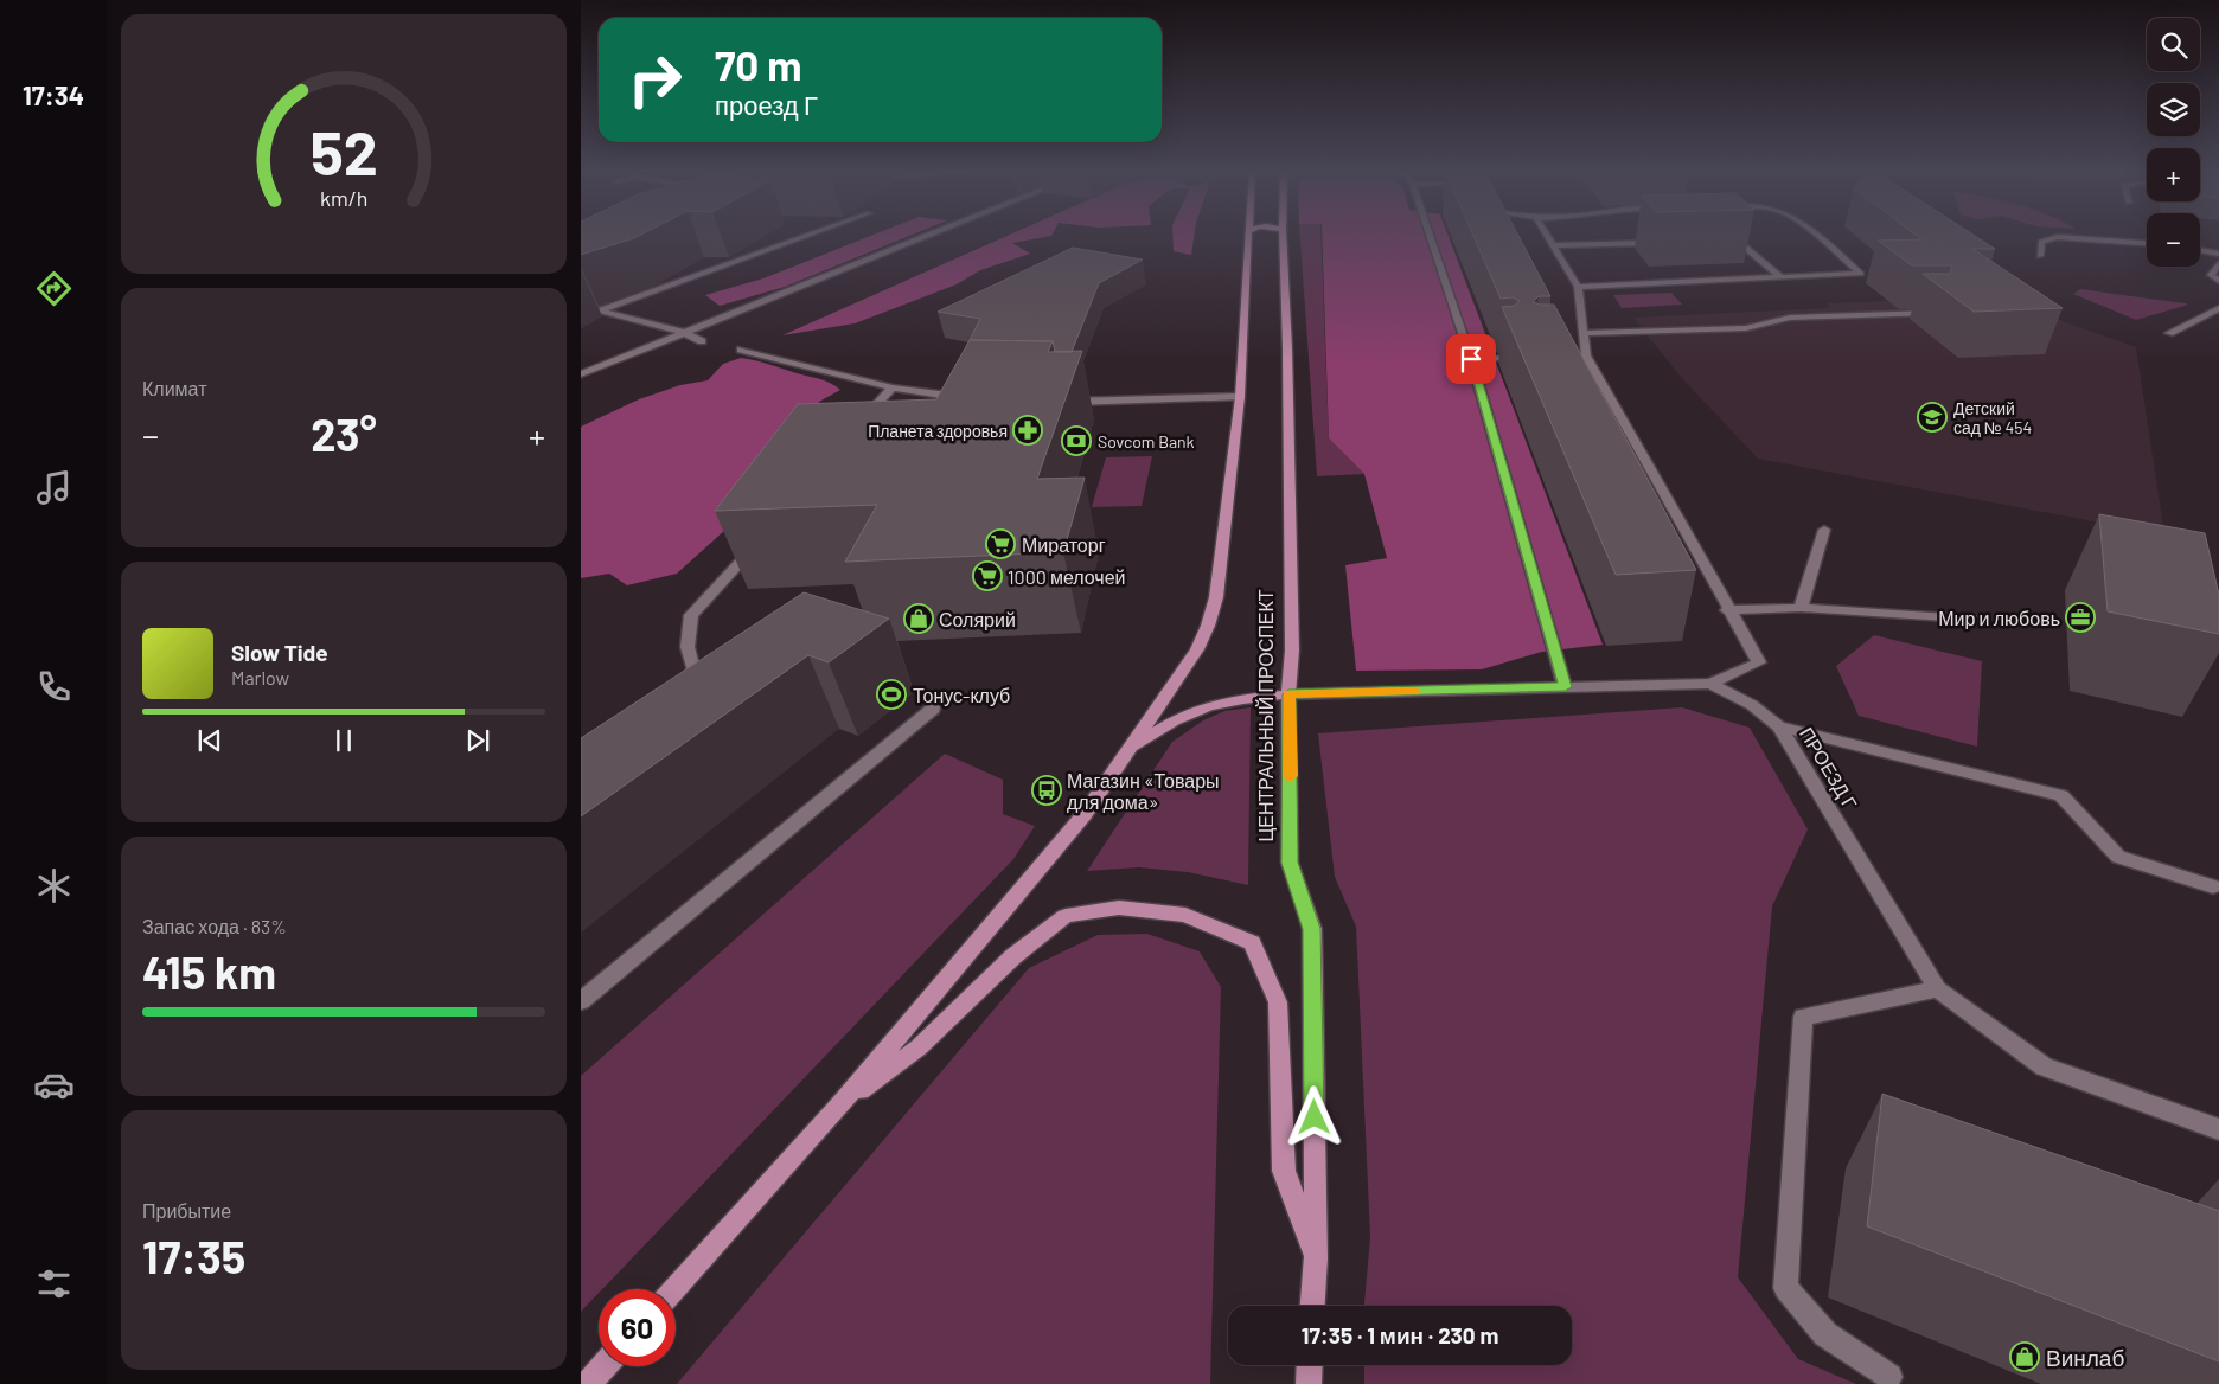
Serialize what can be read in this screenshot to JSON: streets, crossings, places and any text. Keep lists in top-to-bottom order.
{
  "streets": {
    "main road": ["ЦЕНТРАЛЬНЫЙ ПРОСПЕКТ"],
    "street": ["ПРОЕЗД Г"]
  },
  "places": {
    "school or university": ["Детский сад № 454"],
    "pharmacy": ["Планета здоровья"],
    "bank": ["Sovcom Bank"],
    "supermarket": ["Мираторг", "1000 мелочей"],
    "office": ["Мир и любовь"],
    "shop": ["Солярий", "Винлаб"],
    "sports": ["Тонус-клуб"],
    "bus stop": ["Магазин «Товары для дома»"]
  },
  "page": {
    "tabs": "17:34",
    "map_buttons": ["+", "−"],
    "turn": ["70 m", "проезд Г"],
    "tile": [
      "Климат",
      ["Запас хода · 83%", "415 km"],
      ["Прибытие", "17:35"]
    ],
    "heat": ["−", "23°", "+"],
    "song": ["Slow Tide", "Marlow"],
    "limit": "60",
    "trip": "17:35 · 1 мин · 230 m",
    "gauge": ["52", "km/h"]
  }
}
